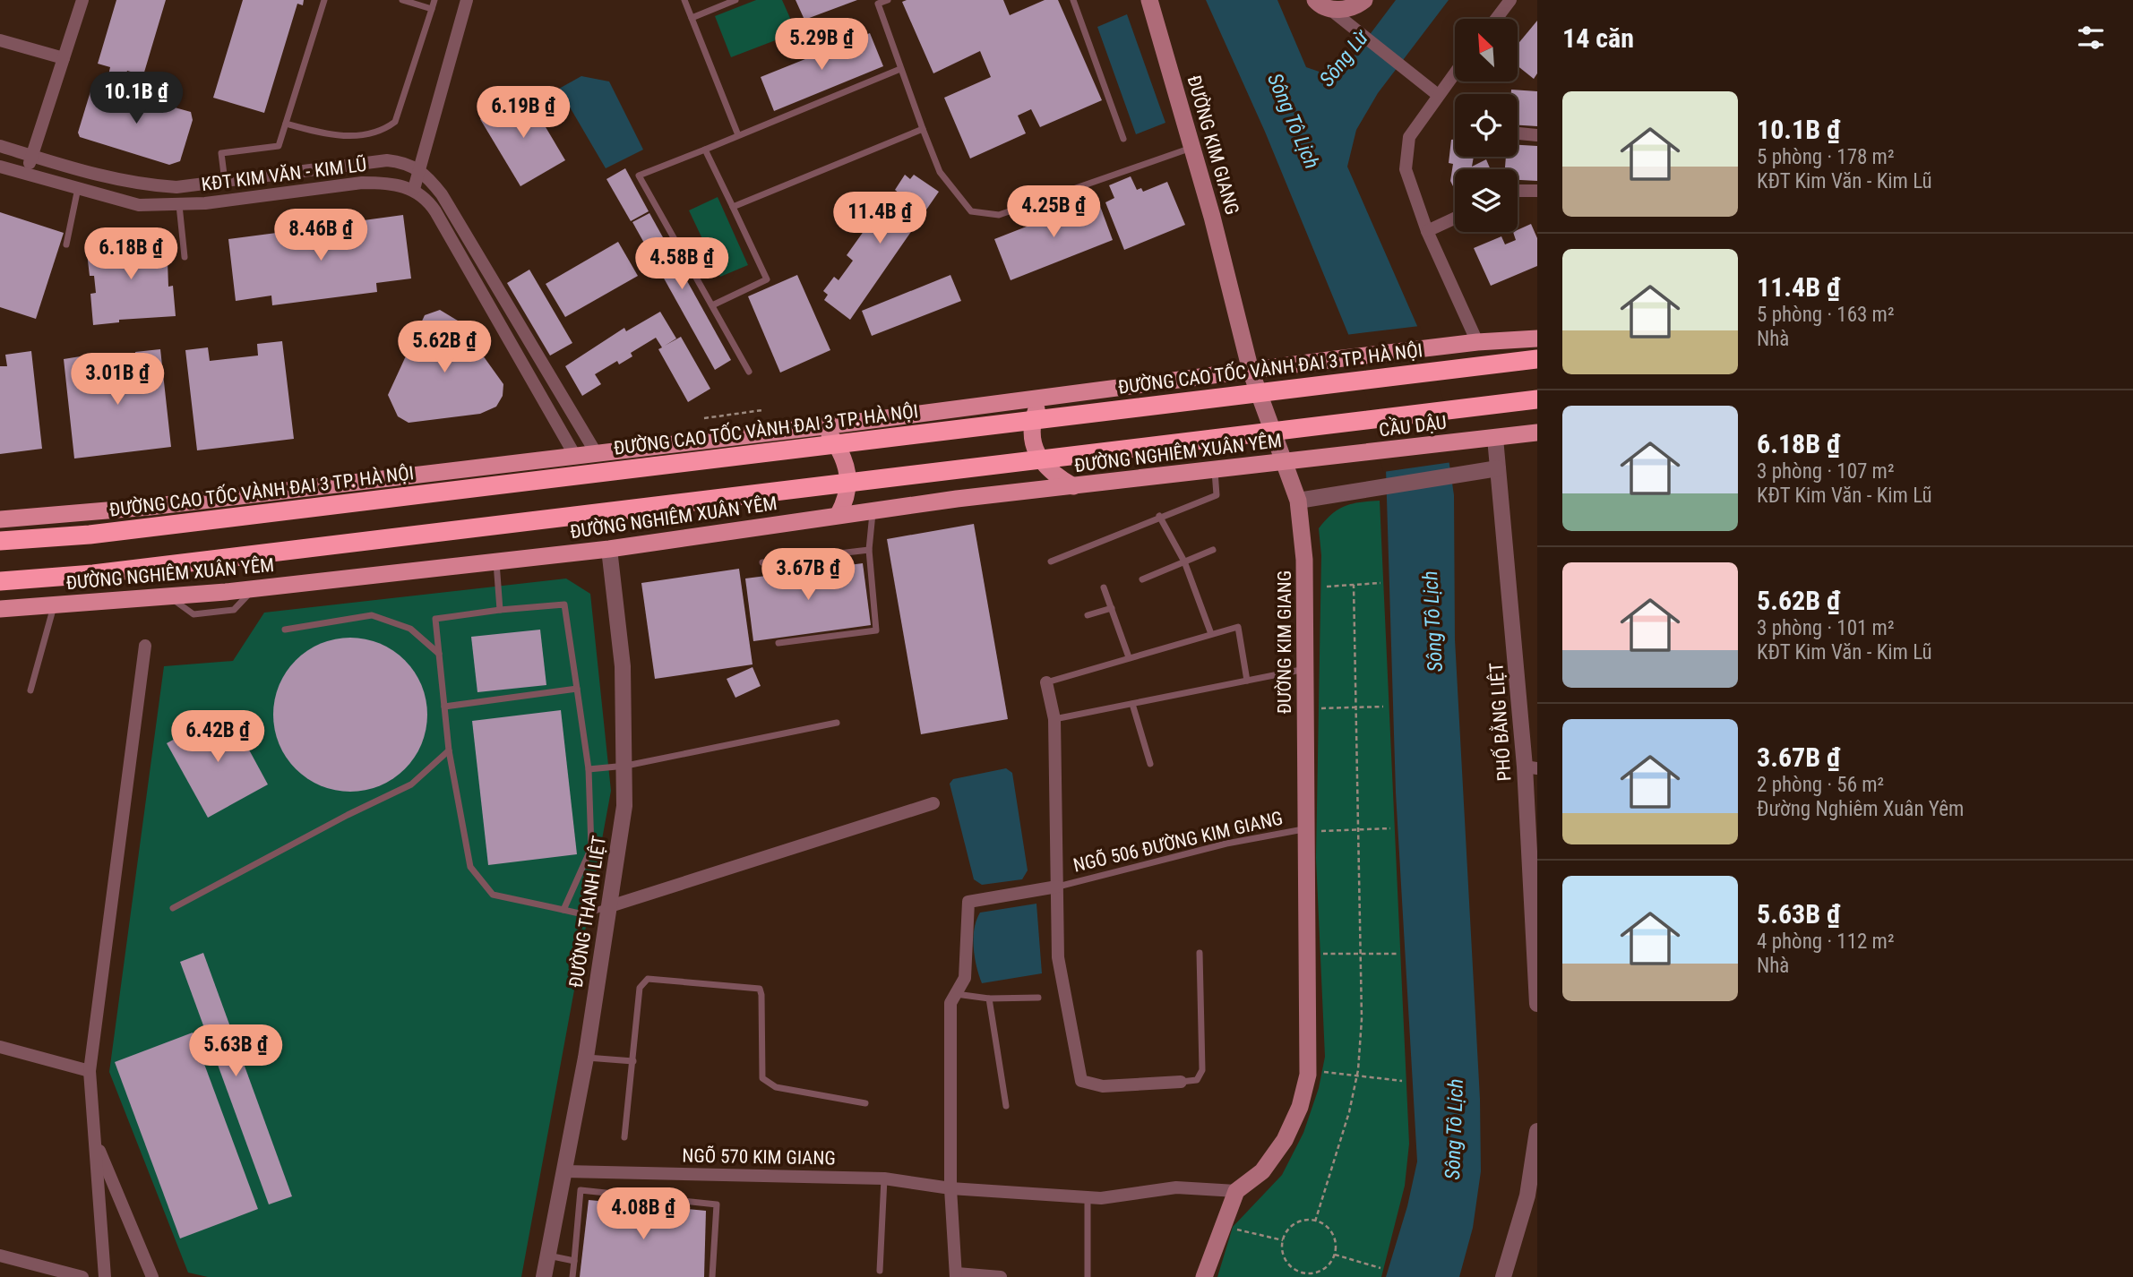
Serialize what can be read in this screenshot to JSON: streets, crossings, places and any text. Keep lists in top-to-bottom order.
{
  "streets": {
    "highway": ["ĐƯỜNG CAO TỐC VÀNH ĐAI 3 TP. HÀ NỘI"],
    "main road": ["ĐƯỜNG KIM GIANG", "CẦU DẬU", "ĐƯỜNG NGHIÊM XUÂN YÊM"],
    "street": [
      "KĐT KIM VĂN - KIM LŨ",
      "PHỐ BẰNG LIỆT",
      "ĐƯỜNG THANH LIỆT",
      "NGÕ 570 KIM GIANG"
    ],
    "lane": ["NGÕ 506 ĐƯỜNG KIM GIANG"]
  },
  "crossings": [
    ["ĐƯỜNG KIM GIANG", "ĐƯỜNG NGHIÊM XUÂN YÊM"],
    ["ĐƯỜNG KIM GIANG", "NGÕ 506 ĐƯỜNG KIM GIANG"],
    ["ĐƯỜNG KIM GIANG", "NGÕ 570 KIM GIANG"],
    ["CẦU DẬU", "ĐƯỜNG NGHIÊM XUÂN YÊM"],
    ["CẦU DẬU", "PHỐ BẰNG LIỆT"],
    ["ĐƯỜNG NGHIÊM XUÂN YÊM", "ĐƯỜNG THANH LIỆT"],
    ["ĐƯỜNG THANH LIỆT", "NGÕ 570 KIM GIANG"]
  ],
  "water": ["Sông Lừ", "Sông Tô Lịch"],
  "north": "top left",
  "page": {
    "heading": "14 căn",
    "price": [
      "5.29B ₫",
      "10.1B ₫",
      "6.19B ₫",
      "4.25B ₫",
      "11.4B ₫",
      "8.46B ₫",
      "6.18B ₫",
      "4.58B ₫",
      "5.62B ₫",
      "3.01B ₫",
      "3.67B ₫",
      "6.42B ₫",
      "5.63B ₫",
      "4.08B ₫"
    ],
    "list": [
      {
        "name": "10.1B ₫",
        "note": "5 phòng · 178 m² · KĐT Kim Văn - Kim Lũ"
      },
      {
        "name": "11.4B ₫",
        "note": "5 phòng · 163 m² · Nhà"
      },
      {
        "name": "6.18B ₫",
        "note": "3 phòng · 107 m² · KĐT Kim Văn - Kim Lũ"
      },
      {
        "name": "5.62B ₫",
        "note": "3 phòng · 101 m² · KĐT Kim Văn - Kim Lũ"
      },
      {
        "name": "3.67B ₫",
        "note": "2 phòng · 56 m² · Đường Nghiêm Xuân Yêm"
      },
      {
        "name": "5.63B ₫",
        "note": "4 phòng · 112 m² · Nhà"
      }
    ]
  }
}
